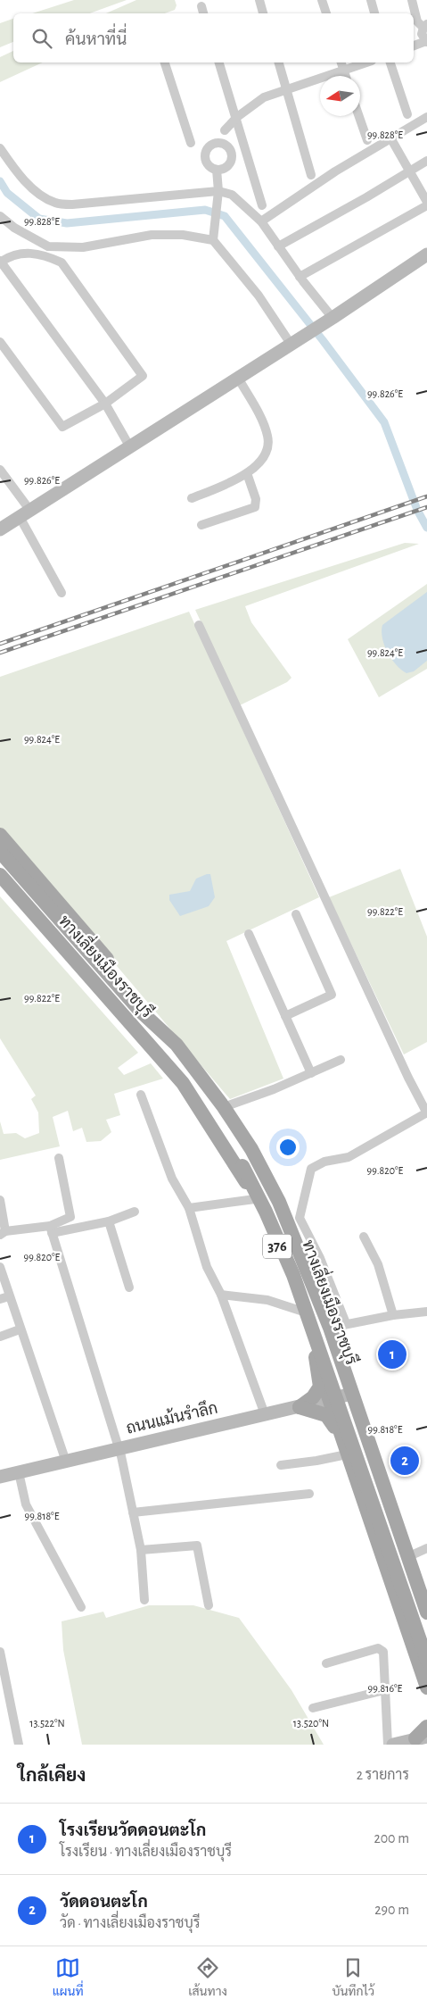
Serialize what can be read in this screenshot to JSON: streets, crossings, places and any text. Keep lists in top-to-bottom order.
{
  "streets": {
    "main road": ["ทางเลี่ยงเมืองราชบุรี", "376", "ถนนแม้นรำลึก"]
  },
  "crossings": [
    ["ทางเลี่ยงเมืองราชบุรี", "ถนนแม้นรำลึก"]
  ],
  "north": "left",
  "page": {
    "search": "ค้นหาที่นี่",
    "pins": ["1", "2"],
    "heading": ["ใกล้เคียง", "2 รายการ"],
    "list": [
      {
        "mark": "1",
        "name": "โรงเรียนวัดดอนตะโก",
        "note": "โรงเรียน · ทางเลี่ยงเมืองราชบุรี",
        "value": "200 m"
      },
      {
        "mark": "2",
        "name": "วัดดอนตะโก",
        "note": "วัด · ทางเลี่ยงเมืองราชบุรี",
        "value": "290 m"
      }
    ],
    "nav": ["แผนที่", "เส้นทาง", "บันทึกไว้"]
  },
  "coordinates": [
    "99.828°E",
    "99.826°E",
    "99.824°E",
    "99.822°E",
    "99.820°E",
    "99.818°E",
    "99.816°E",
    "13.522°N",
    "13.520°N"
  ]
}
